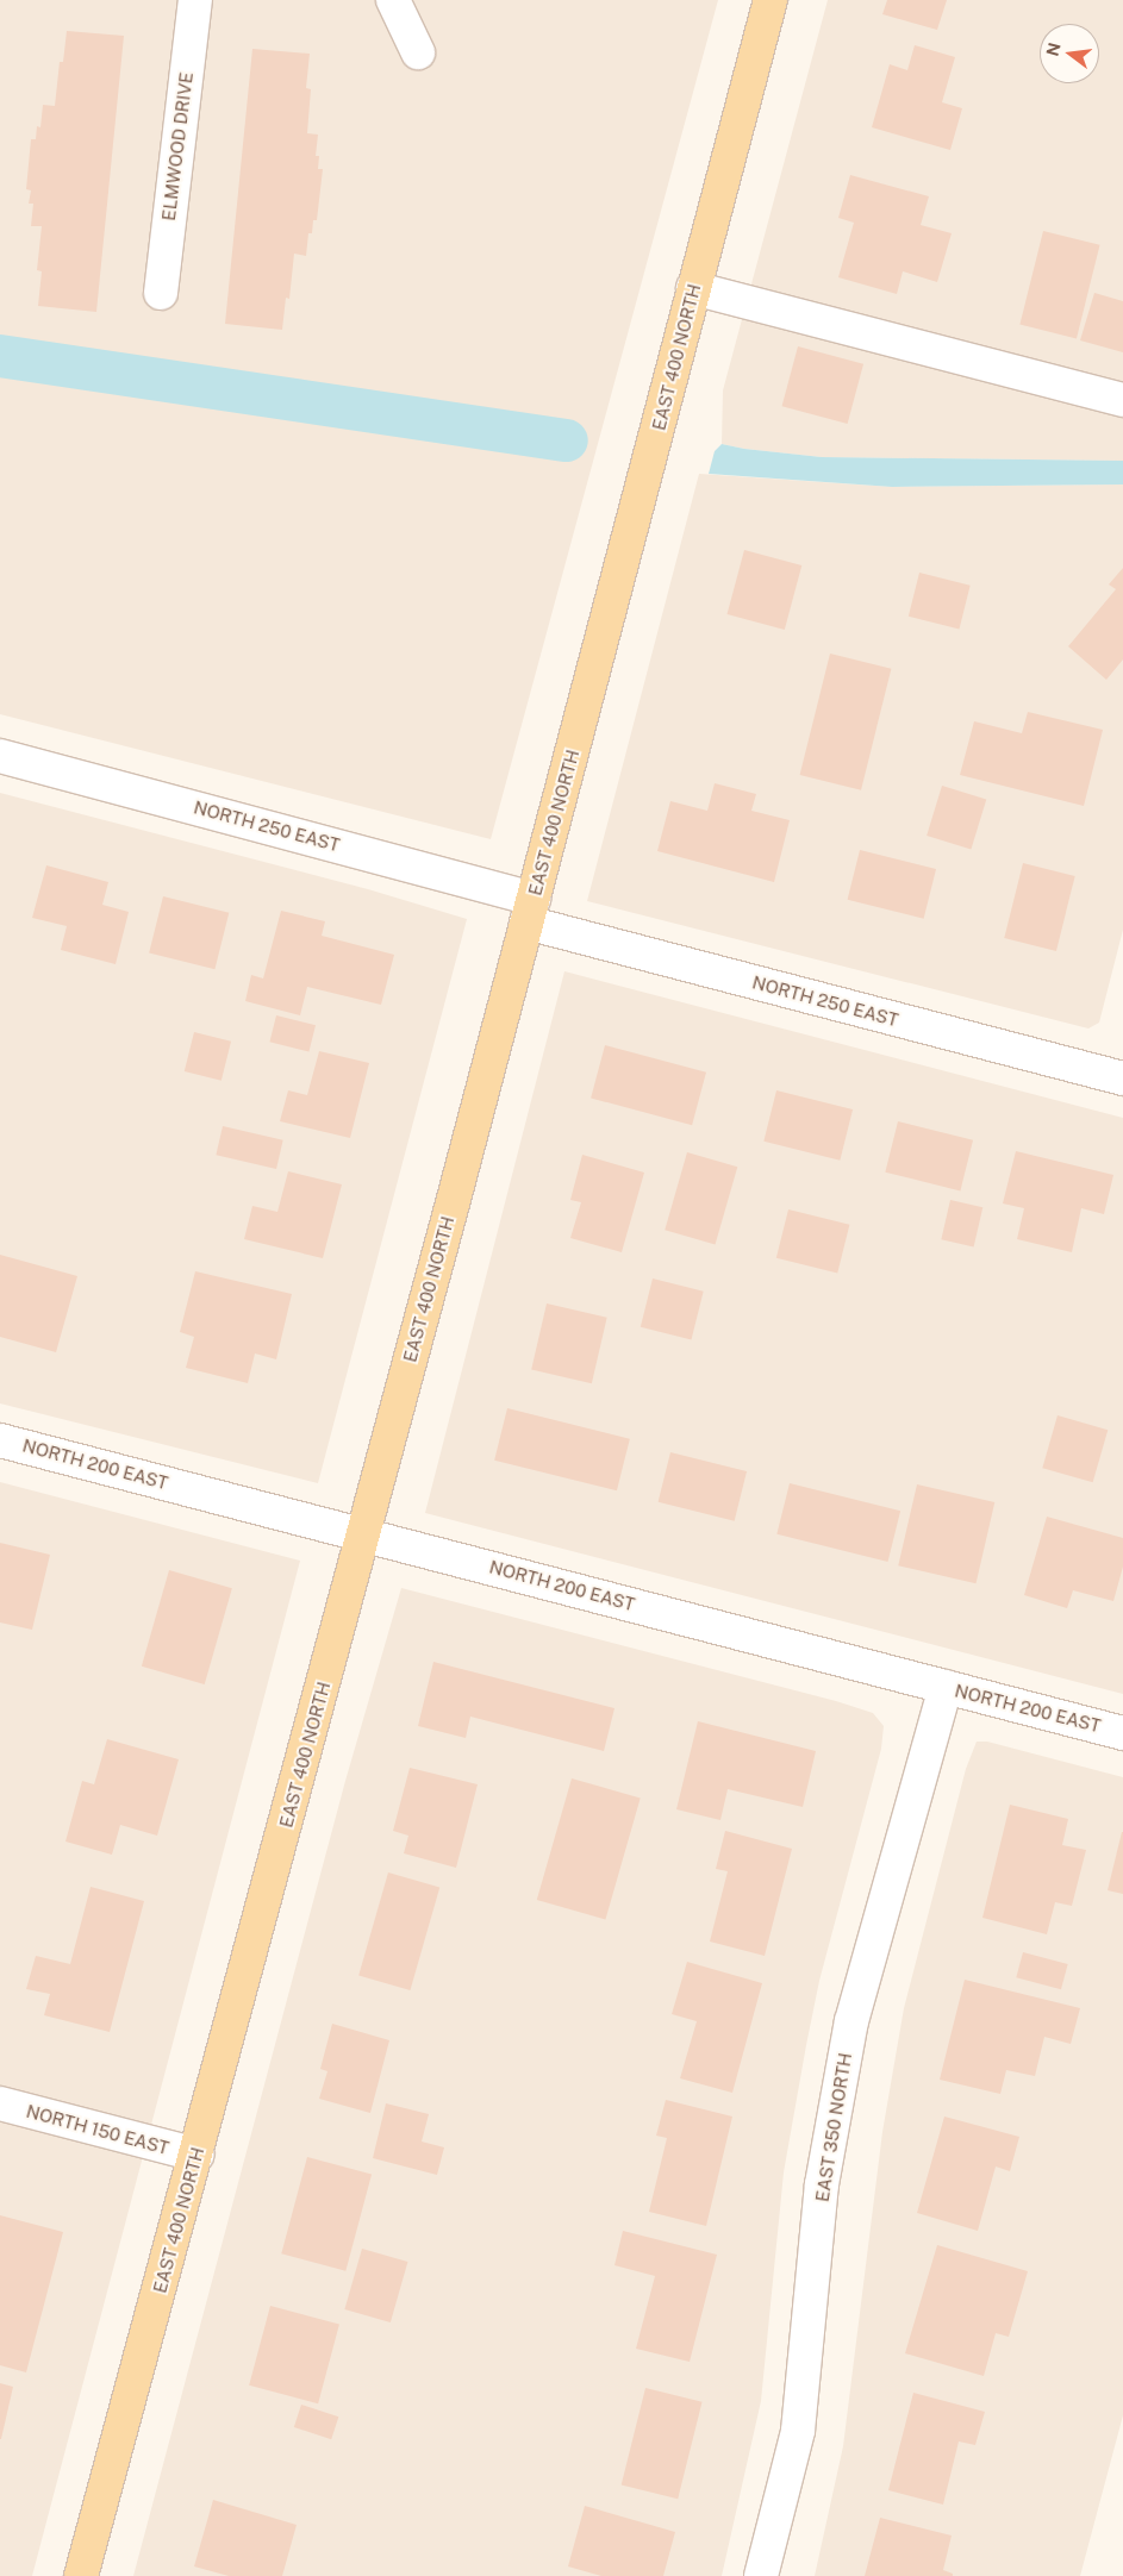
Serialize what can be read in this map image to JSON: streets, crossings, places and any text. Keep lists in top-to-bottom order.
{
  "streets": {
    "main road": ["EAST 400 NORTH"],
    "street": [
      "ELMWOOD DRIVE",
      "NORTH 250 EAST",
      "NORTH 200 EAST",
      "EAST 350 NORTH",
      "NORTH 150 EAST"
    ]
  },
  "crossings": [
    ["EAST 400 NORTH", "NORTH 250 EAST"],
    ["EAST 400 NORTH", "NORTH 200 EAST"],
    ["EAST 400 NORTH", "NORTH 150 EAST"],
    ["NORTH 200 EAST", "EAST 350 NORTH"]
  ],
  "north": "left"
}
